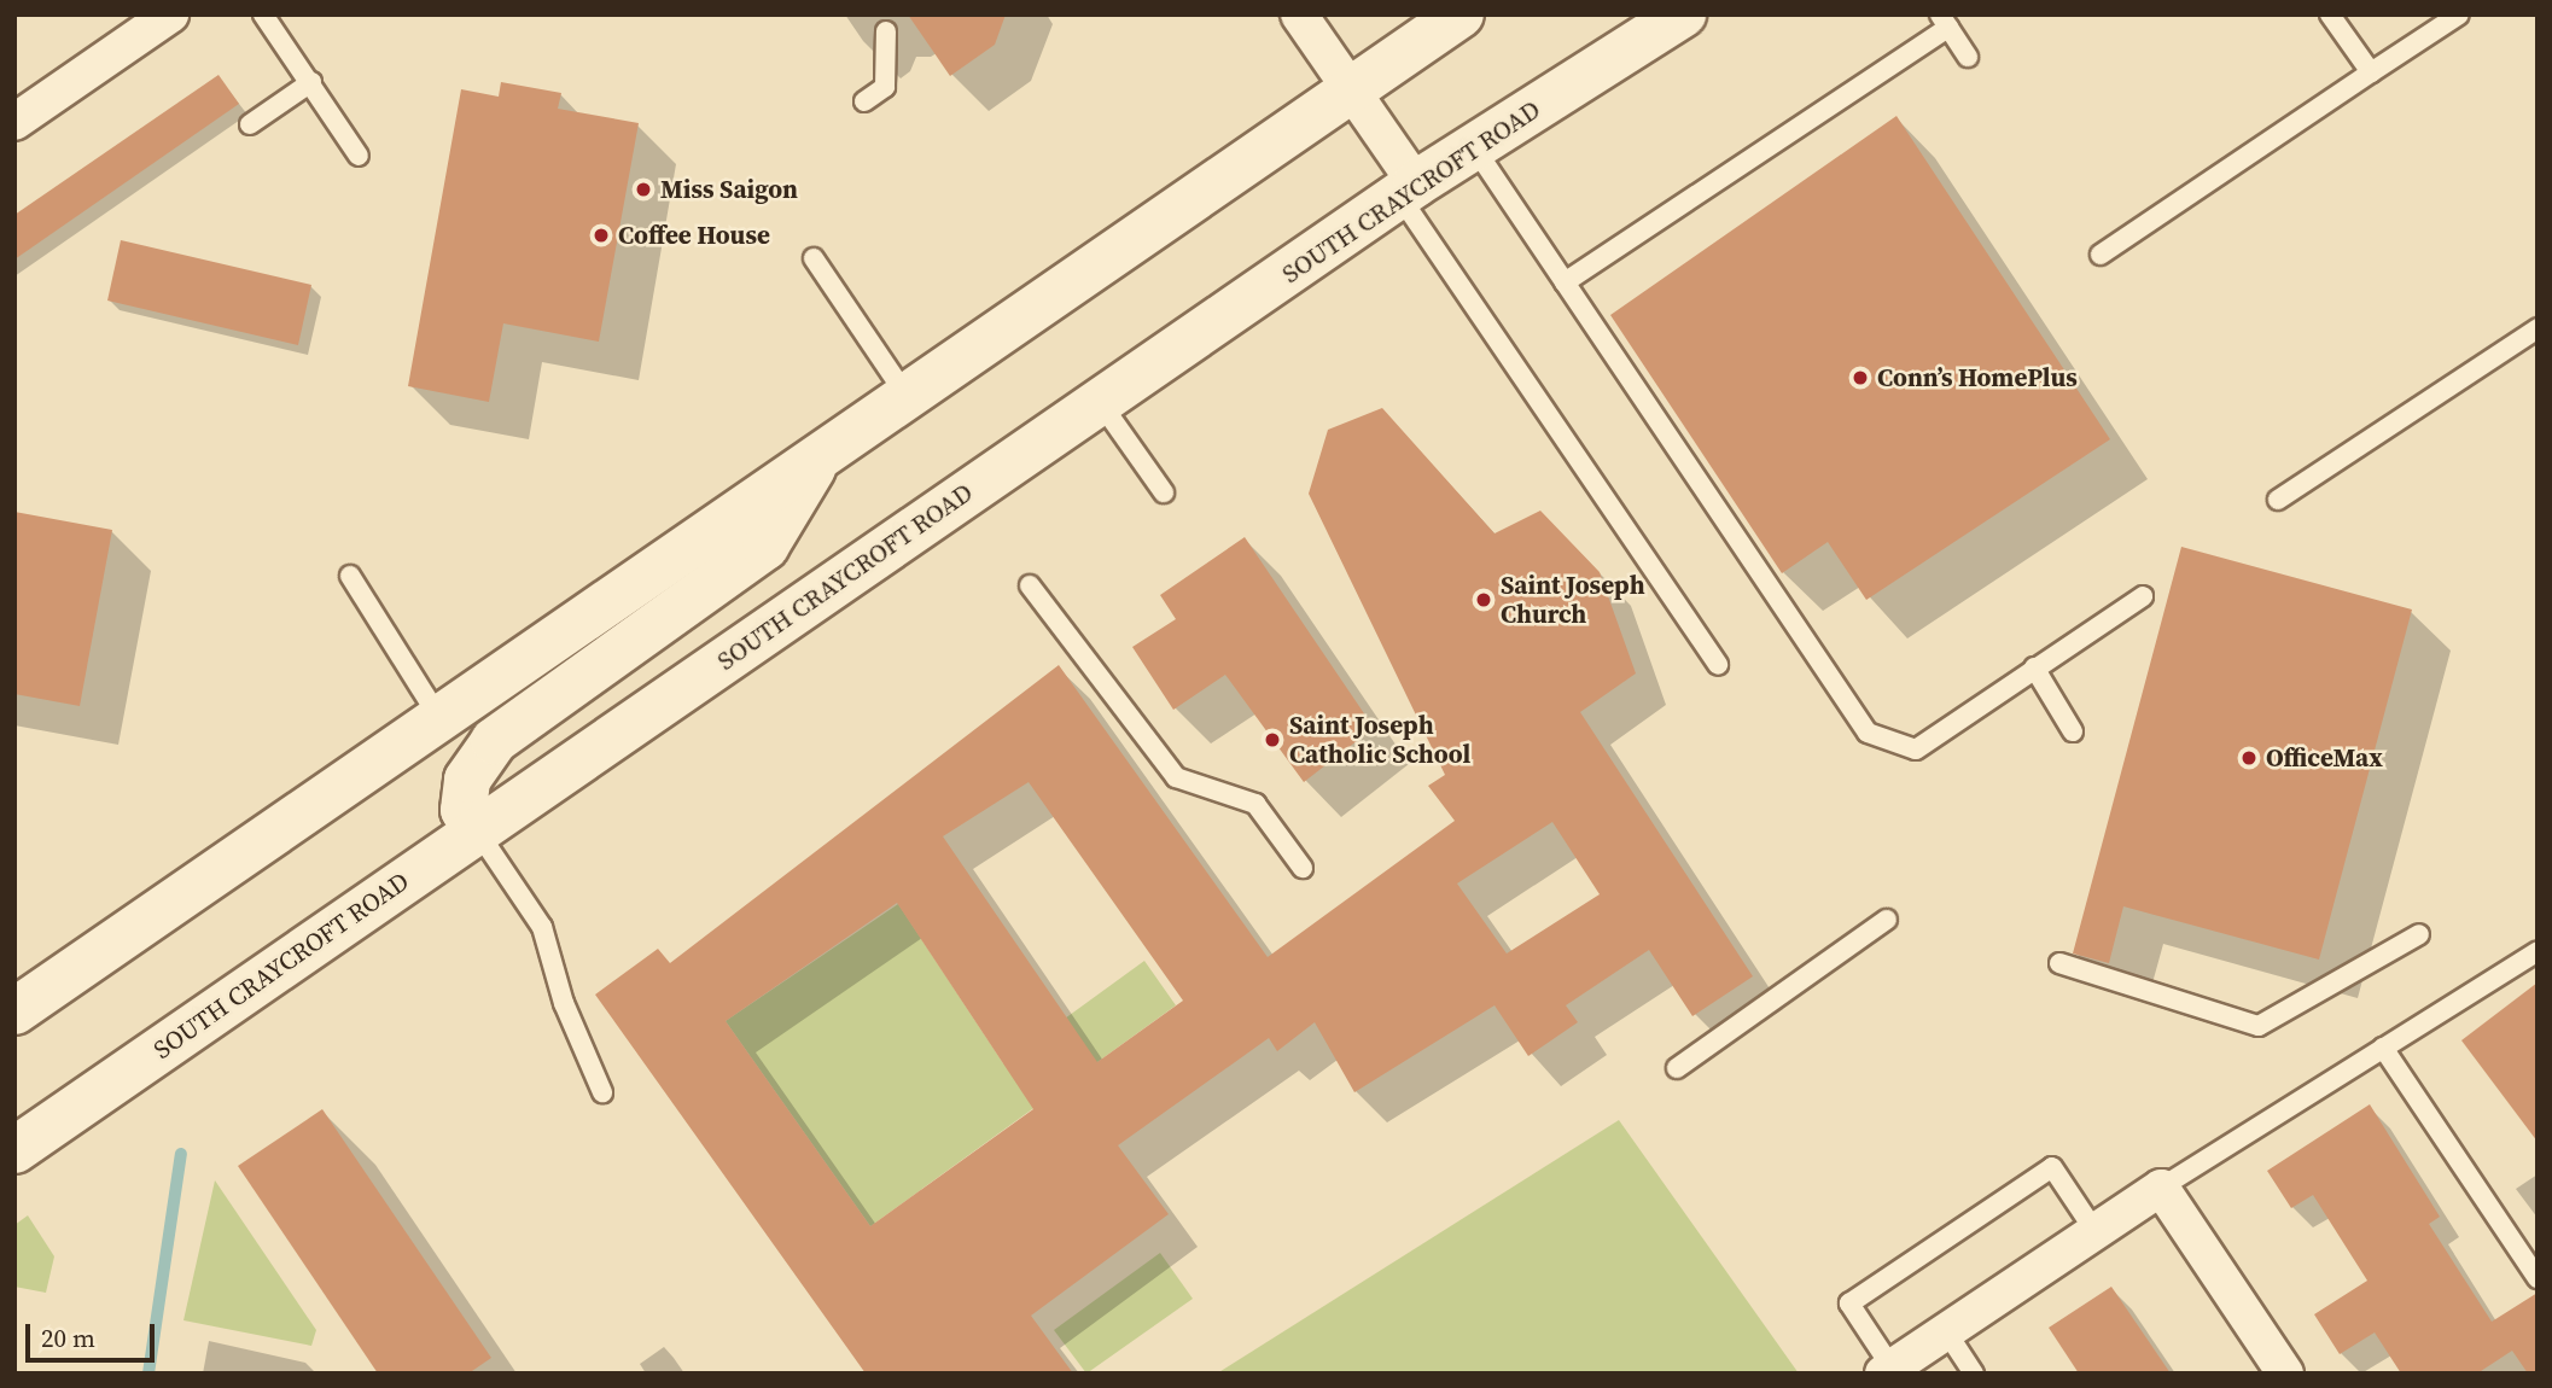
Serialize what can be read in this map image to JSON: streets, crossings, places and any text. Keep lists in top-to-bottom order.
{
  "streets": {
    "main road": ["SOUTH CRAYCROFT ROAD"]
  },
  "places": [
    "Miss Saigon",
    "Coffee House",
    "Conn’s HomePlus",
    "Saint Joseph Church",
    "Saint Joseph Catholic School",
    "OfficeMax"
  ],
  "scale_bar": "20 m"
}
